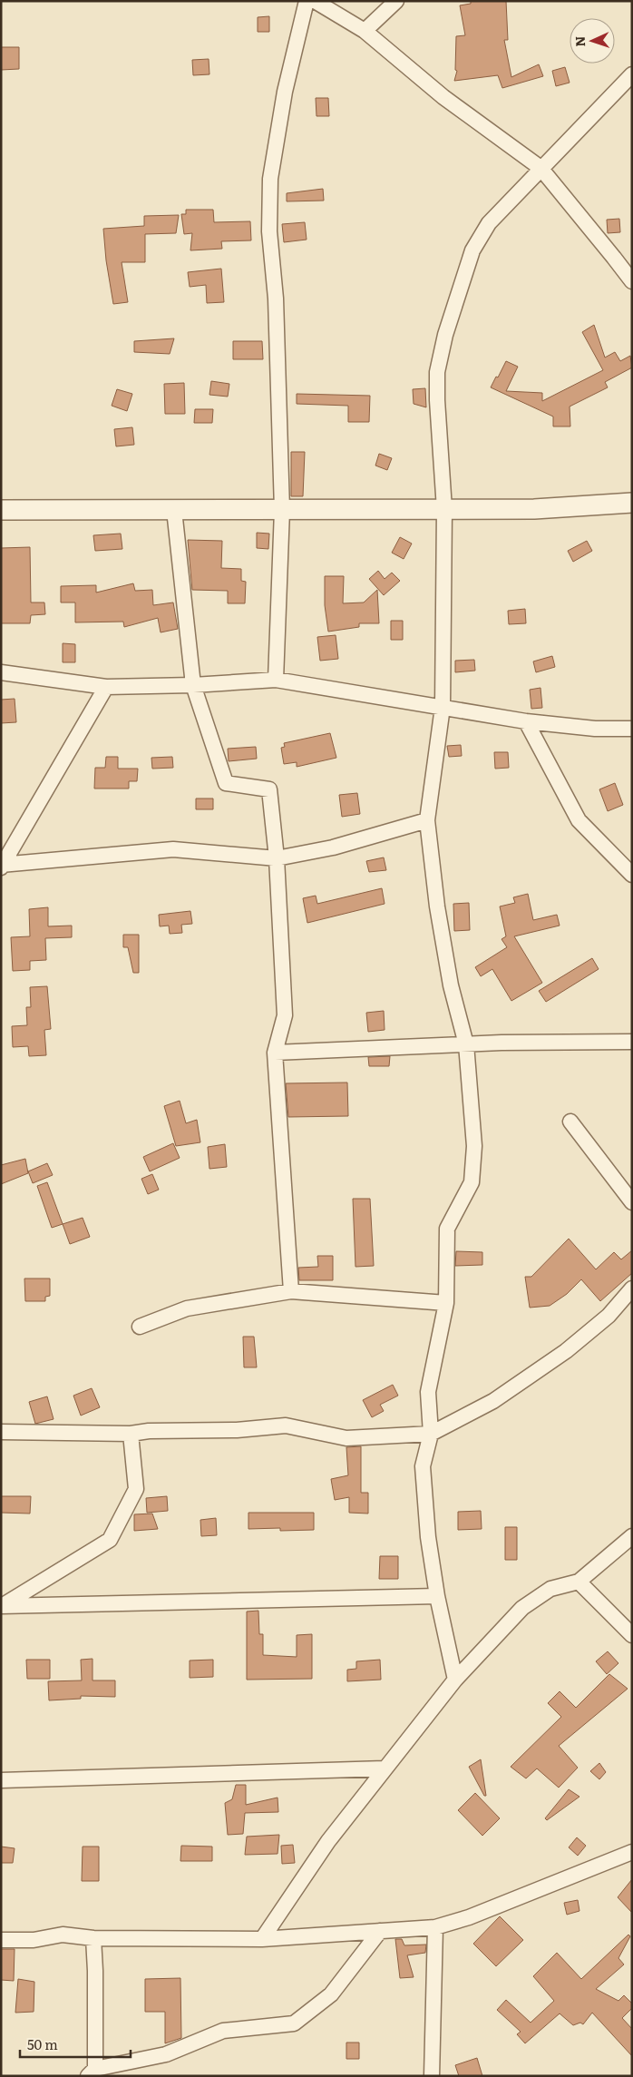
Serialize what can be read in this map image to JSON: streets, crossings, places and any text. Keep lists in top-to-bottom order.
{
  "scale_bar": "50 m",
  "north": "left"
}
